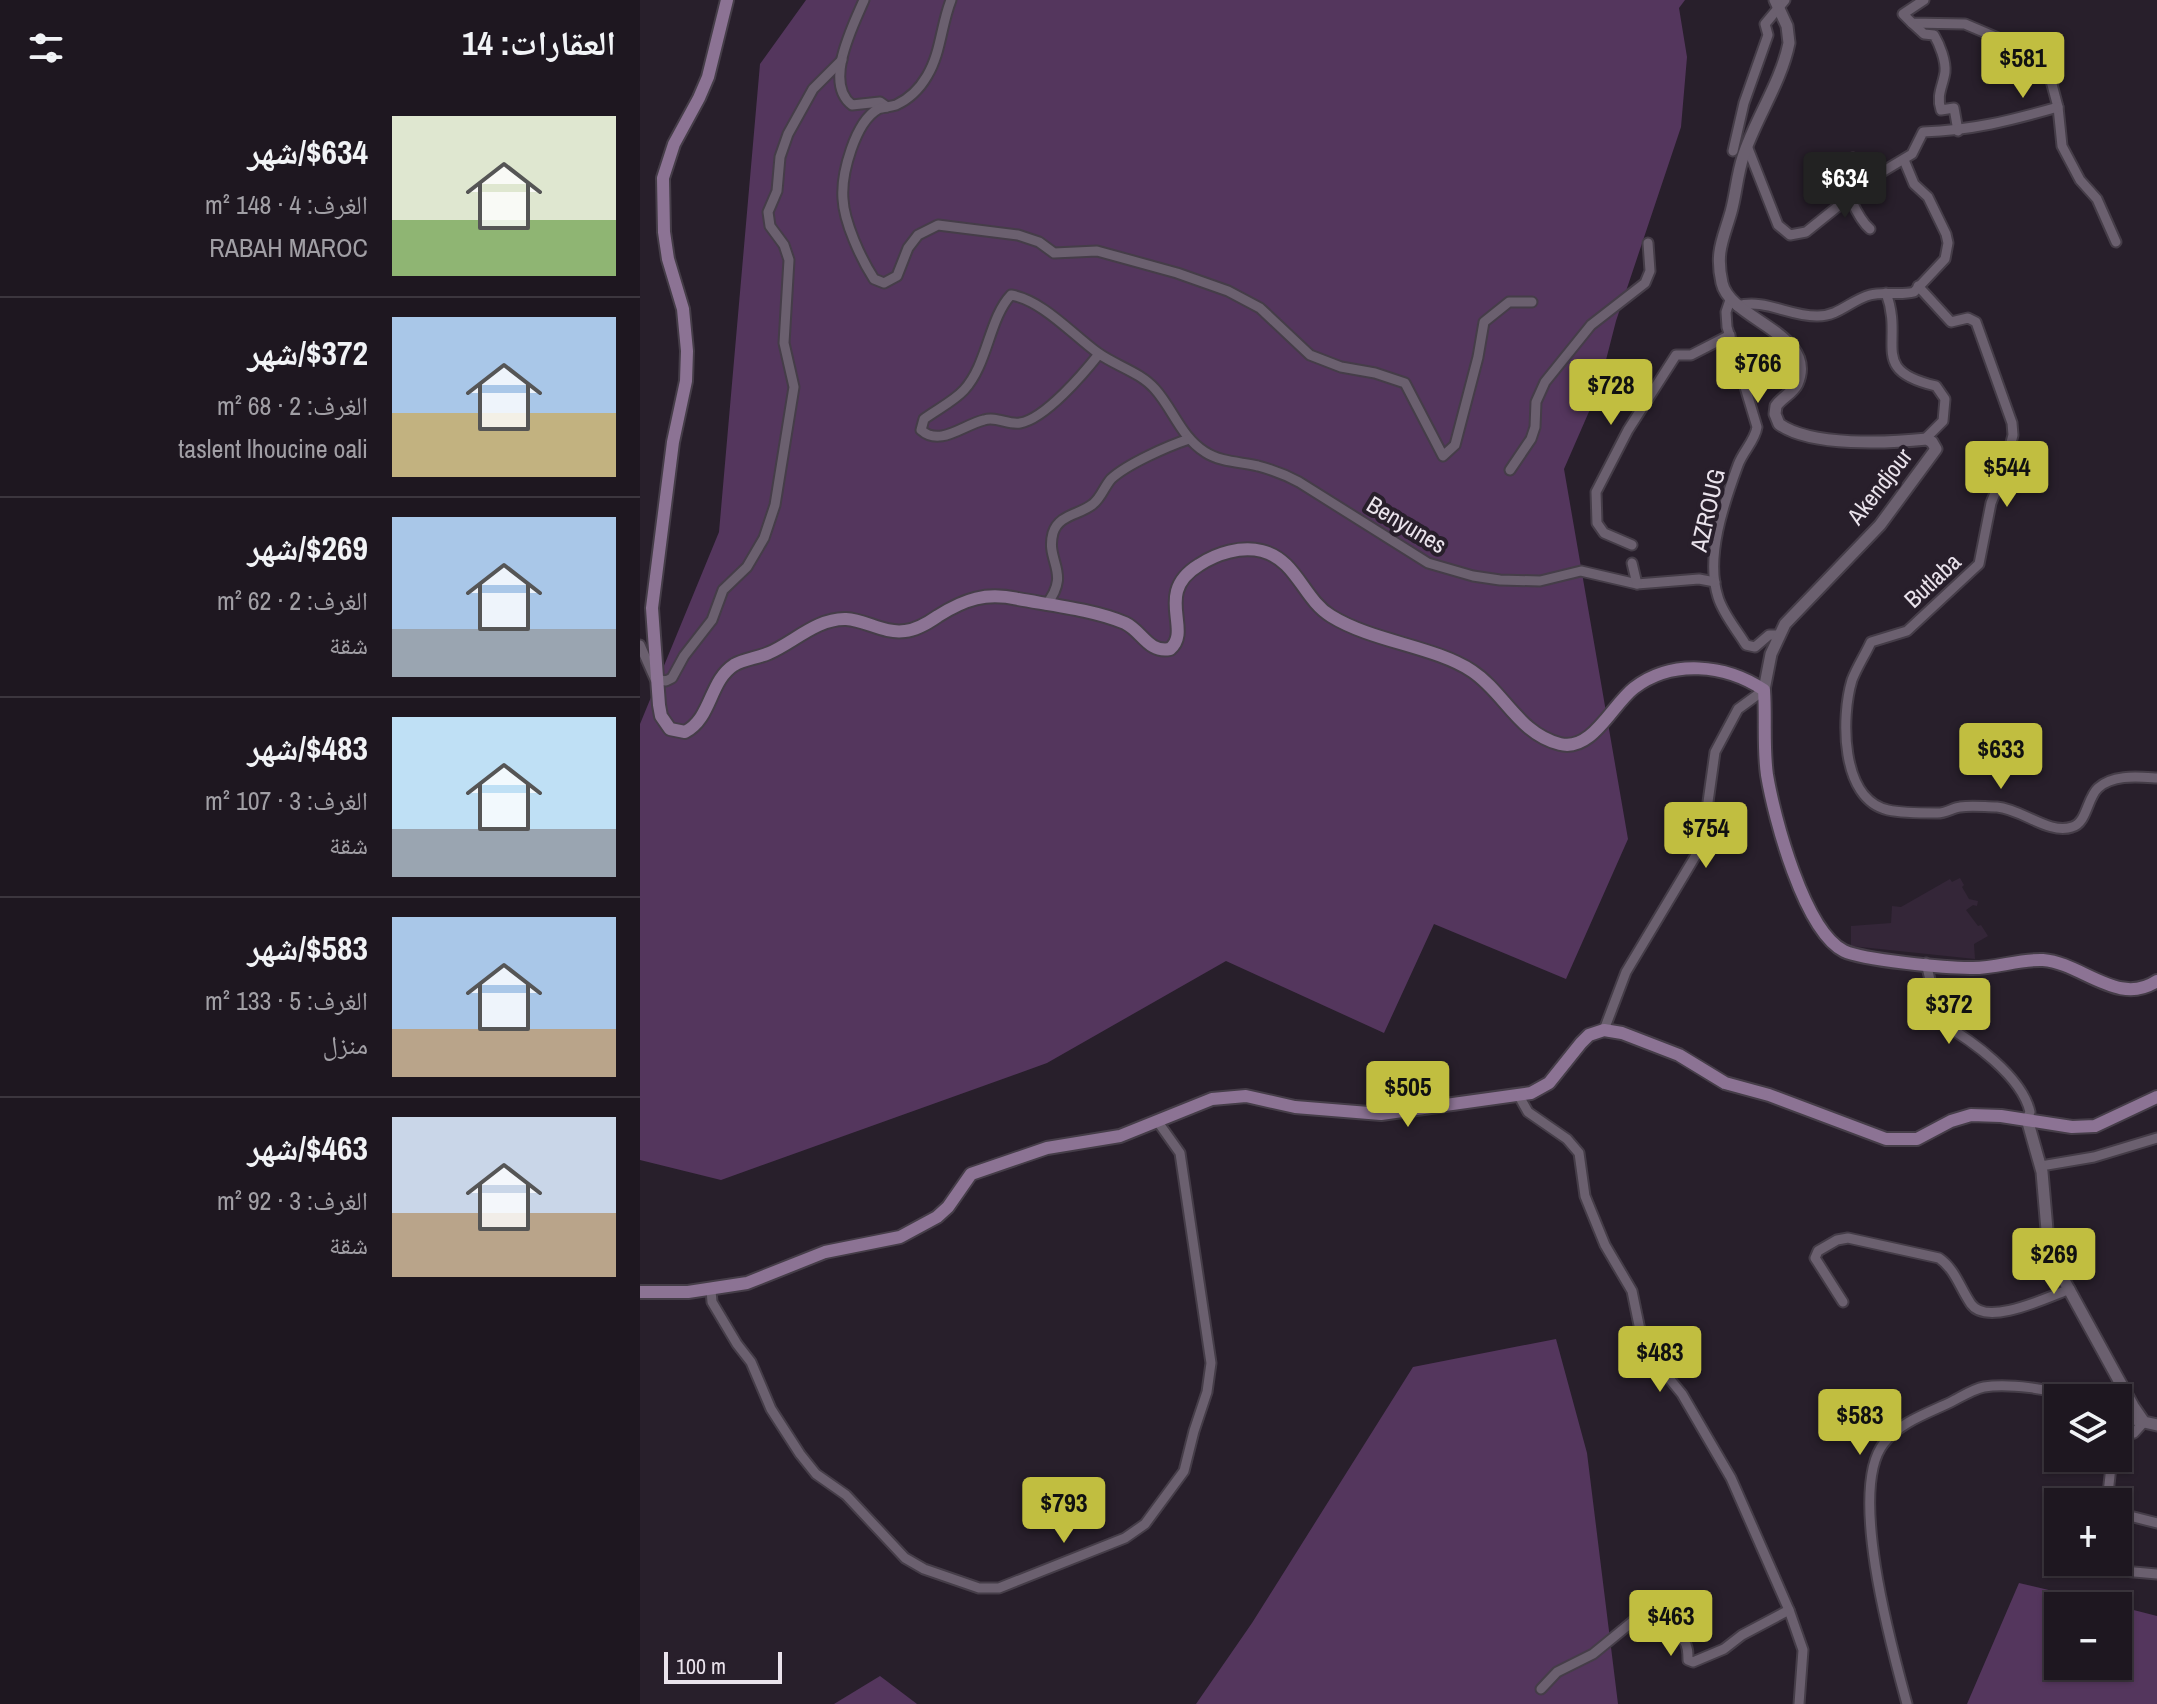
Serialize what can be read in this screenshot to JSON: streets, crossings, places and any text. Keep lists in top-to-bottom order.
{
  "streets": {
    "street": [
      "Akendjour",
      "AZROUG",
      "Benyunes",
      "Butlaba"
    ]
  },
  "crossings": [
    ["Akendjour", "AZROUG"],
    ["AZROUG", "Benyunes"]
  ],
  "scale_bar": "100 m",
  "page": {
    "heading": "العقارات: 14",
    "price": [
      "$581",
      "$634",
      "$766",
      "$728",
      "$544",
      "$633",
      "$754",
      "$372",
      "$505",
      "$269",
      "$483",
      "$583",
      "$793",
      "$463"
    ],
    "list": [
      {
        "name": "$634/شهر",
        "note": "الغرف: 4 · 148 m² · RABAH MAROC"
      },
      {
        "name": "$372/شهر",
        "note": "الغرف: 2 · 68 m² · taslent lhoucine oali"
      },
      {
        "name": "$269/شهر",
        "note": "الغرف: 2 · 62 m² · شقة"
      },
      {
        "name": "$483/شهر",
        "note": "الغرف: 3 · 107 m² · شقة"
      },
      {
        "name": "$583/شهر",
        "note": "الغرف: 5 · 133 m² · منزل"
      },
      {
        "name": "$463/شهر",
        "note": "الغرف: 3 · 92 m² · شقة"
      }
    ],
    "map_buttons": ["+", "−"],
    "scale": "100 m"
  }
}
